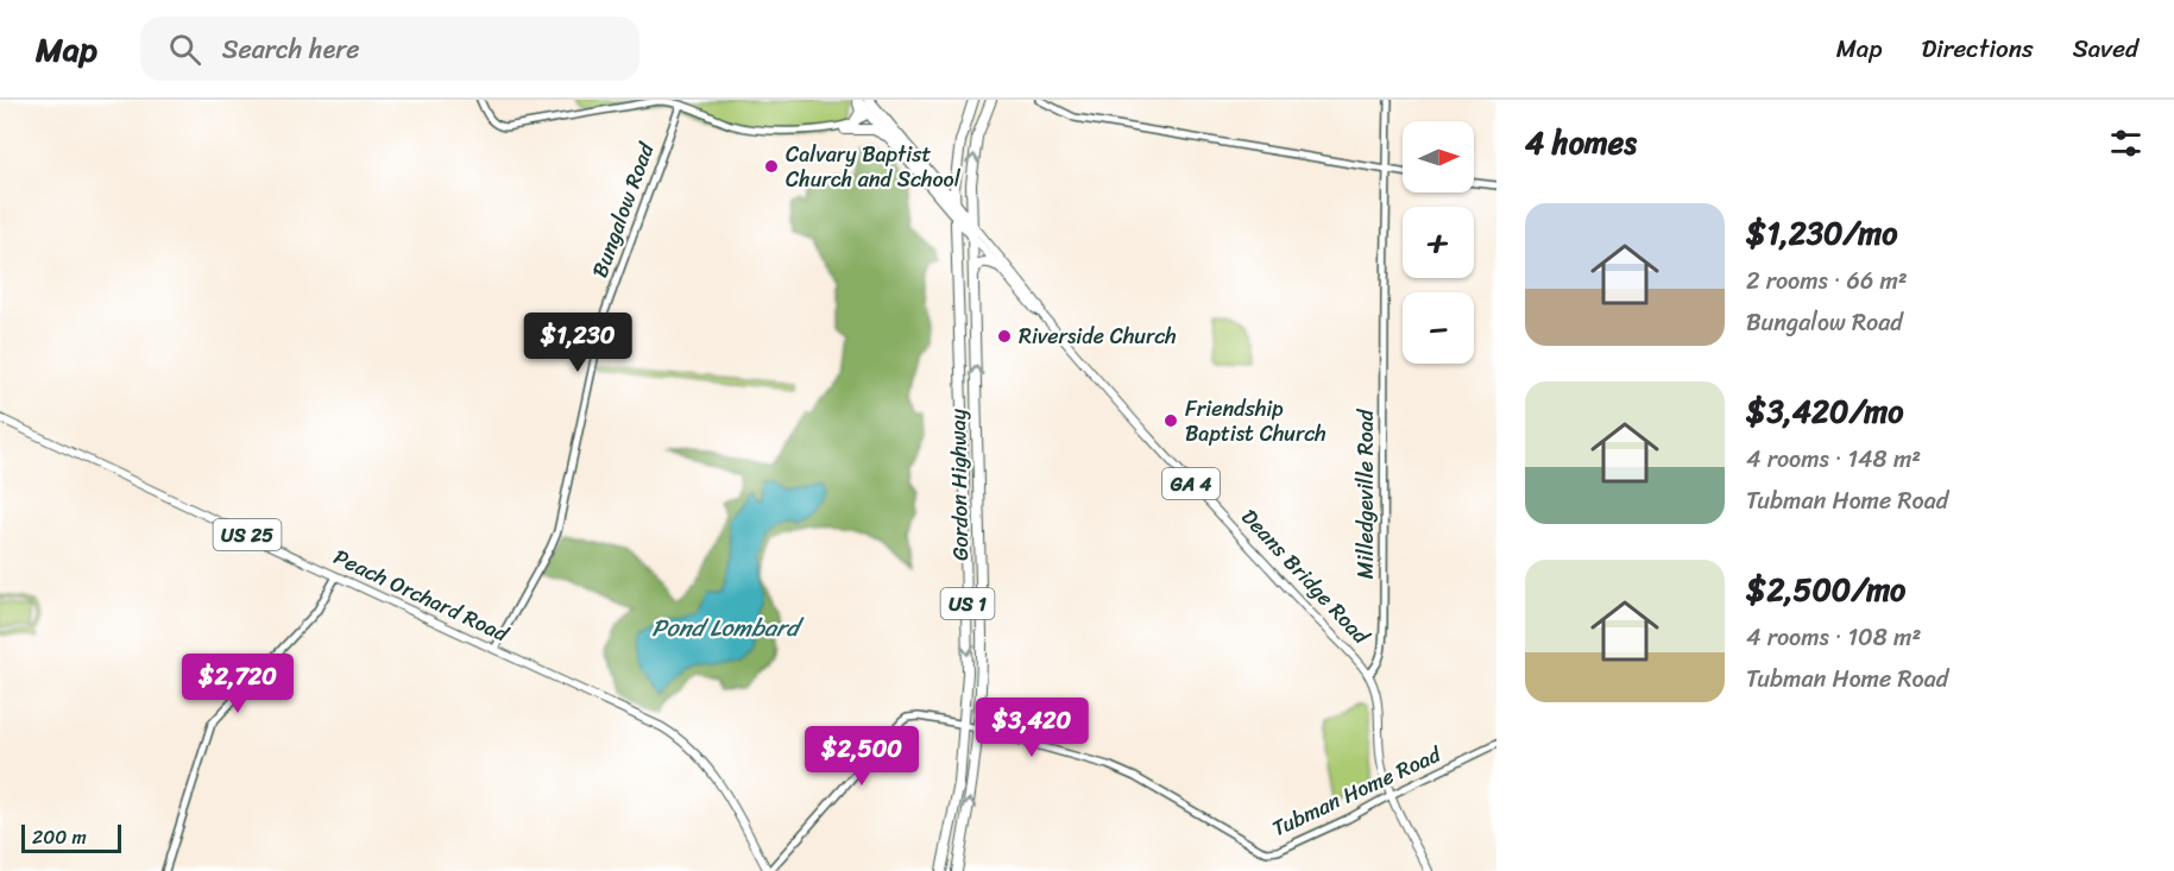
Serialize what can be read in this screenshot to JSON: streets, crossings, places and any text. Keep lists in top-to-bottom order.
{
  "streets": {
    "highway": [
      "GA 4",
      "Gordon Highway",
      "Deans Bridge Road",
      "US 1"
    ],
    "main road": ["US 25", "Peach Orchard Road"],
    "street": ["Bungalow Road", "Milledgeville Road", "Tubman Home Road"]
  },
  "crossings": [
    ["Bungalow Road", "Peach Orchard Road"],
    ["GA 4", "Milledgeville Road"],
    ["GA 4", "Deans Bridge Road"],
    ["GA 4", "Tubman Home Road"],
    ["Gordon Highway", "Deans Bridge Road"],
    ["Gordon Highway", "US 1"],
    ["Gordon Highway", "Tubman Home Road"],
    ["Milledgeville Road", "Deans Bridge Road"],
    ["Deans Bridge Road", "US 1"],
    ["Peach Orchard Road", "Tubman Home Road"]
  ],
  "water": ["Pond Lombard"],
  "places": ["Calvary Baptist Church and School", "Riverside Church", "Friendship Baptist Church"],
  "scale_bar": "200 m",
  "north": "right",
  "page": {
    "header": "Map",
    "search": "Search here",
    "nav": ["Map", "Directions", "Saved"],
    "heading": "4 homes",
    "map_buttons": ["+", "−"],
    "list": [
      {
        "name": "$1,230/mo",
        "note": "2 rooms · 66 m² · Bungalow Road"
      },
      {
        "name": "$3,420/mo",
        "note": "4 rooms · 148 m² · Tubman Home Road"
      },
      {
        "name": "$2,500/mo",
        "note": "4 rooms · 108 m² · Tubman Home Road"
      }
    ],
    "price": [
      "$1,230",
      "$2,720",
      "$3,420",
      "$2,500"
    ],
    "scale": "200 m"
  }
}
